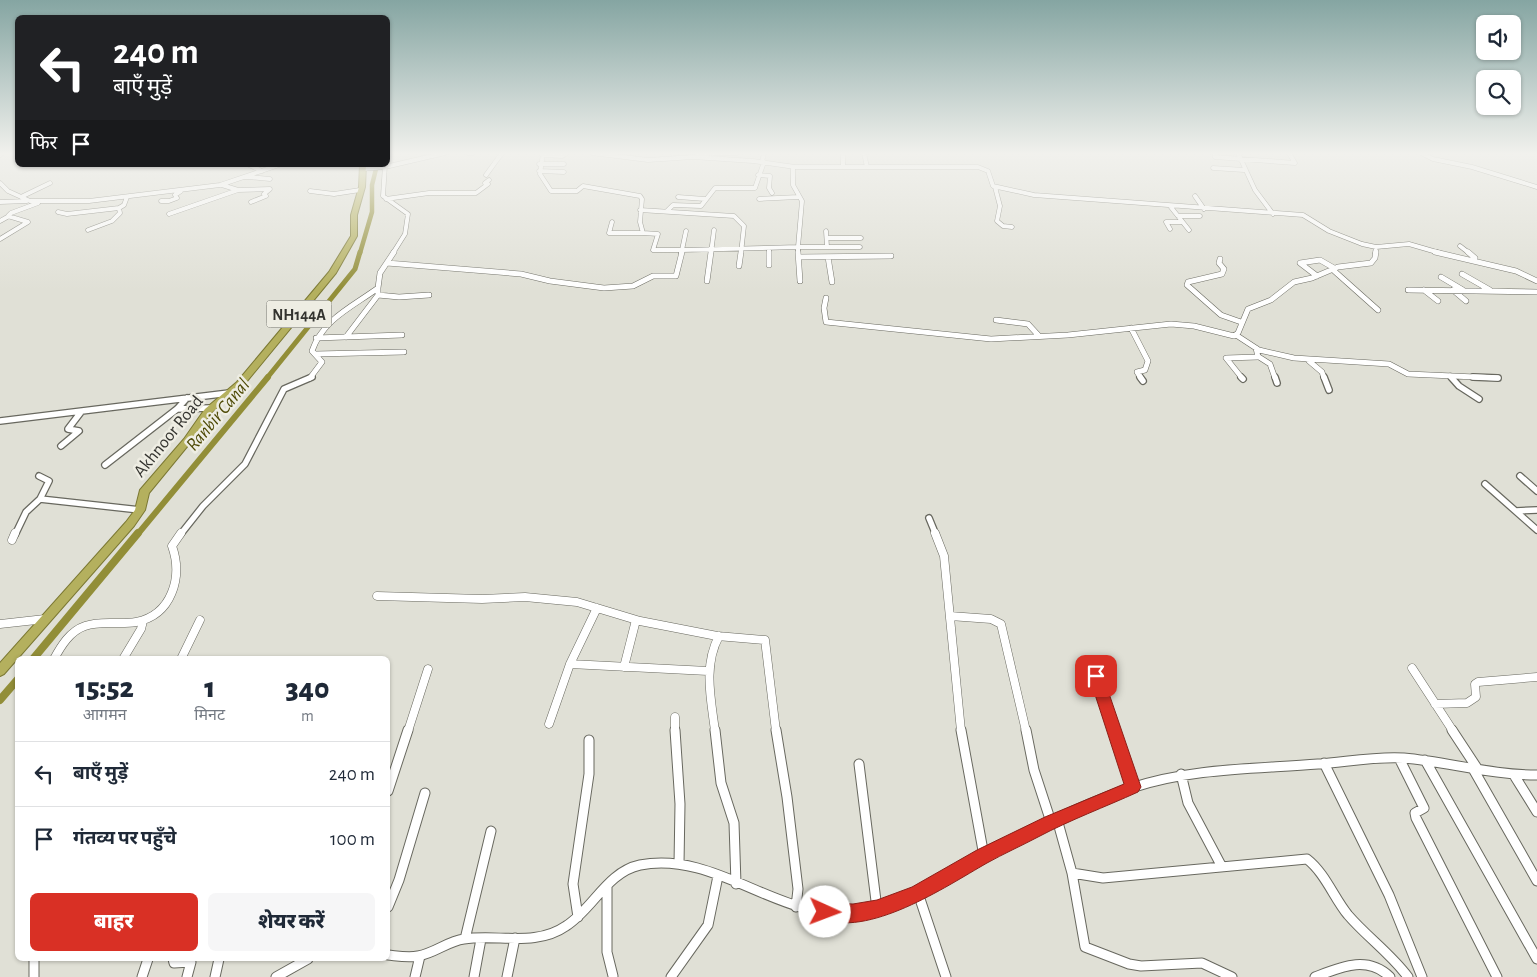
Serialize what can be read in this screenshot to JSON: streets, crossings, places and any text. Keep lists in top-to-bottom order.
{
  "streets": {
    "highway": ["NH144A", "Akhnoor Road"]
  },
  "water": ["Ranbir Canal"],
  "page": {
    "turn": ["240 m", "बाएँ मुड़ें"],
    "then": "फिर",
    "eta": [
      "15:52",
      "आगमन",
      "1",
      "मिनट",
      "340",
      "m"
    ],
    "list": [
      {
        "name": "बाएँ मुड़ें",
        "value": "240 m"
      },
      {
        "name": "गंतव्य पर पहुँचे",
        "value": "100 m"
      }
    ],
    "buttons": ["बाहर", "शेयर करें"]
  }
}
